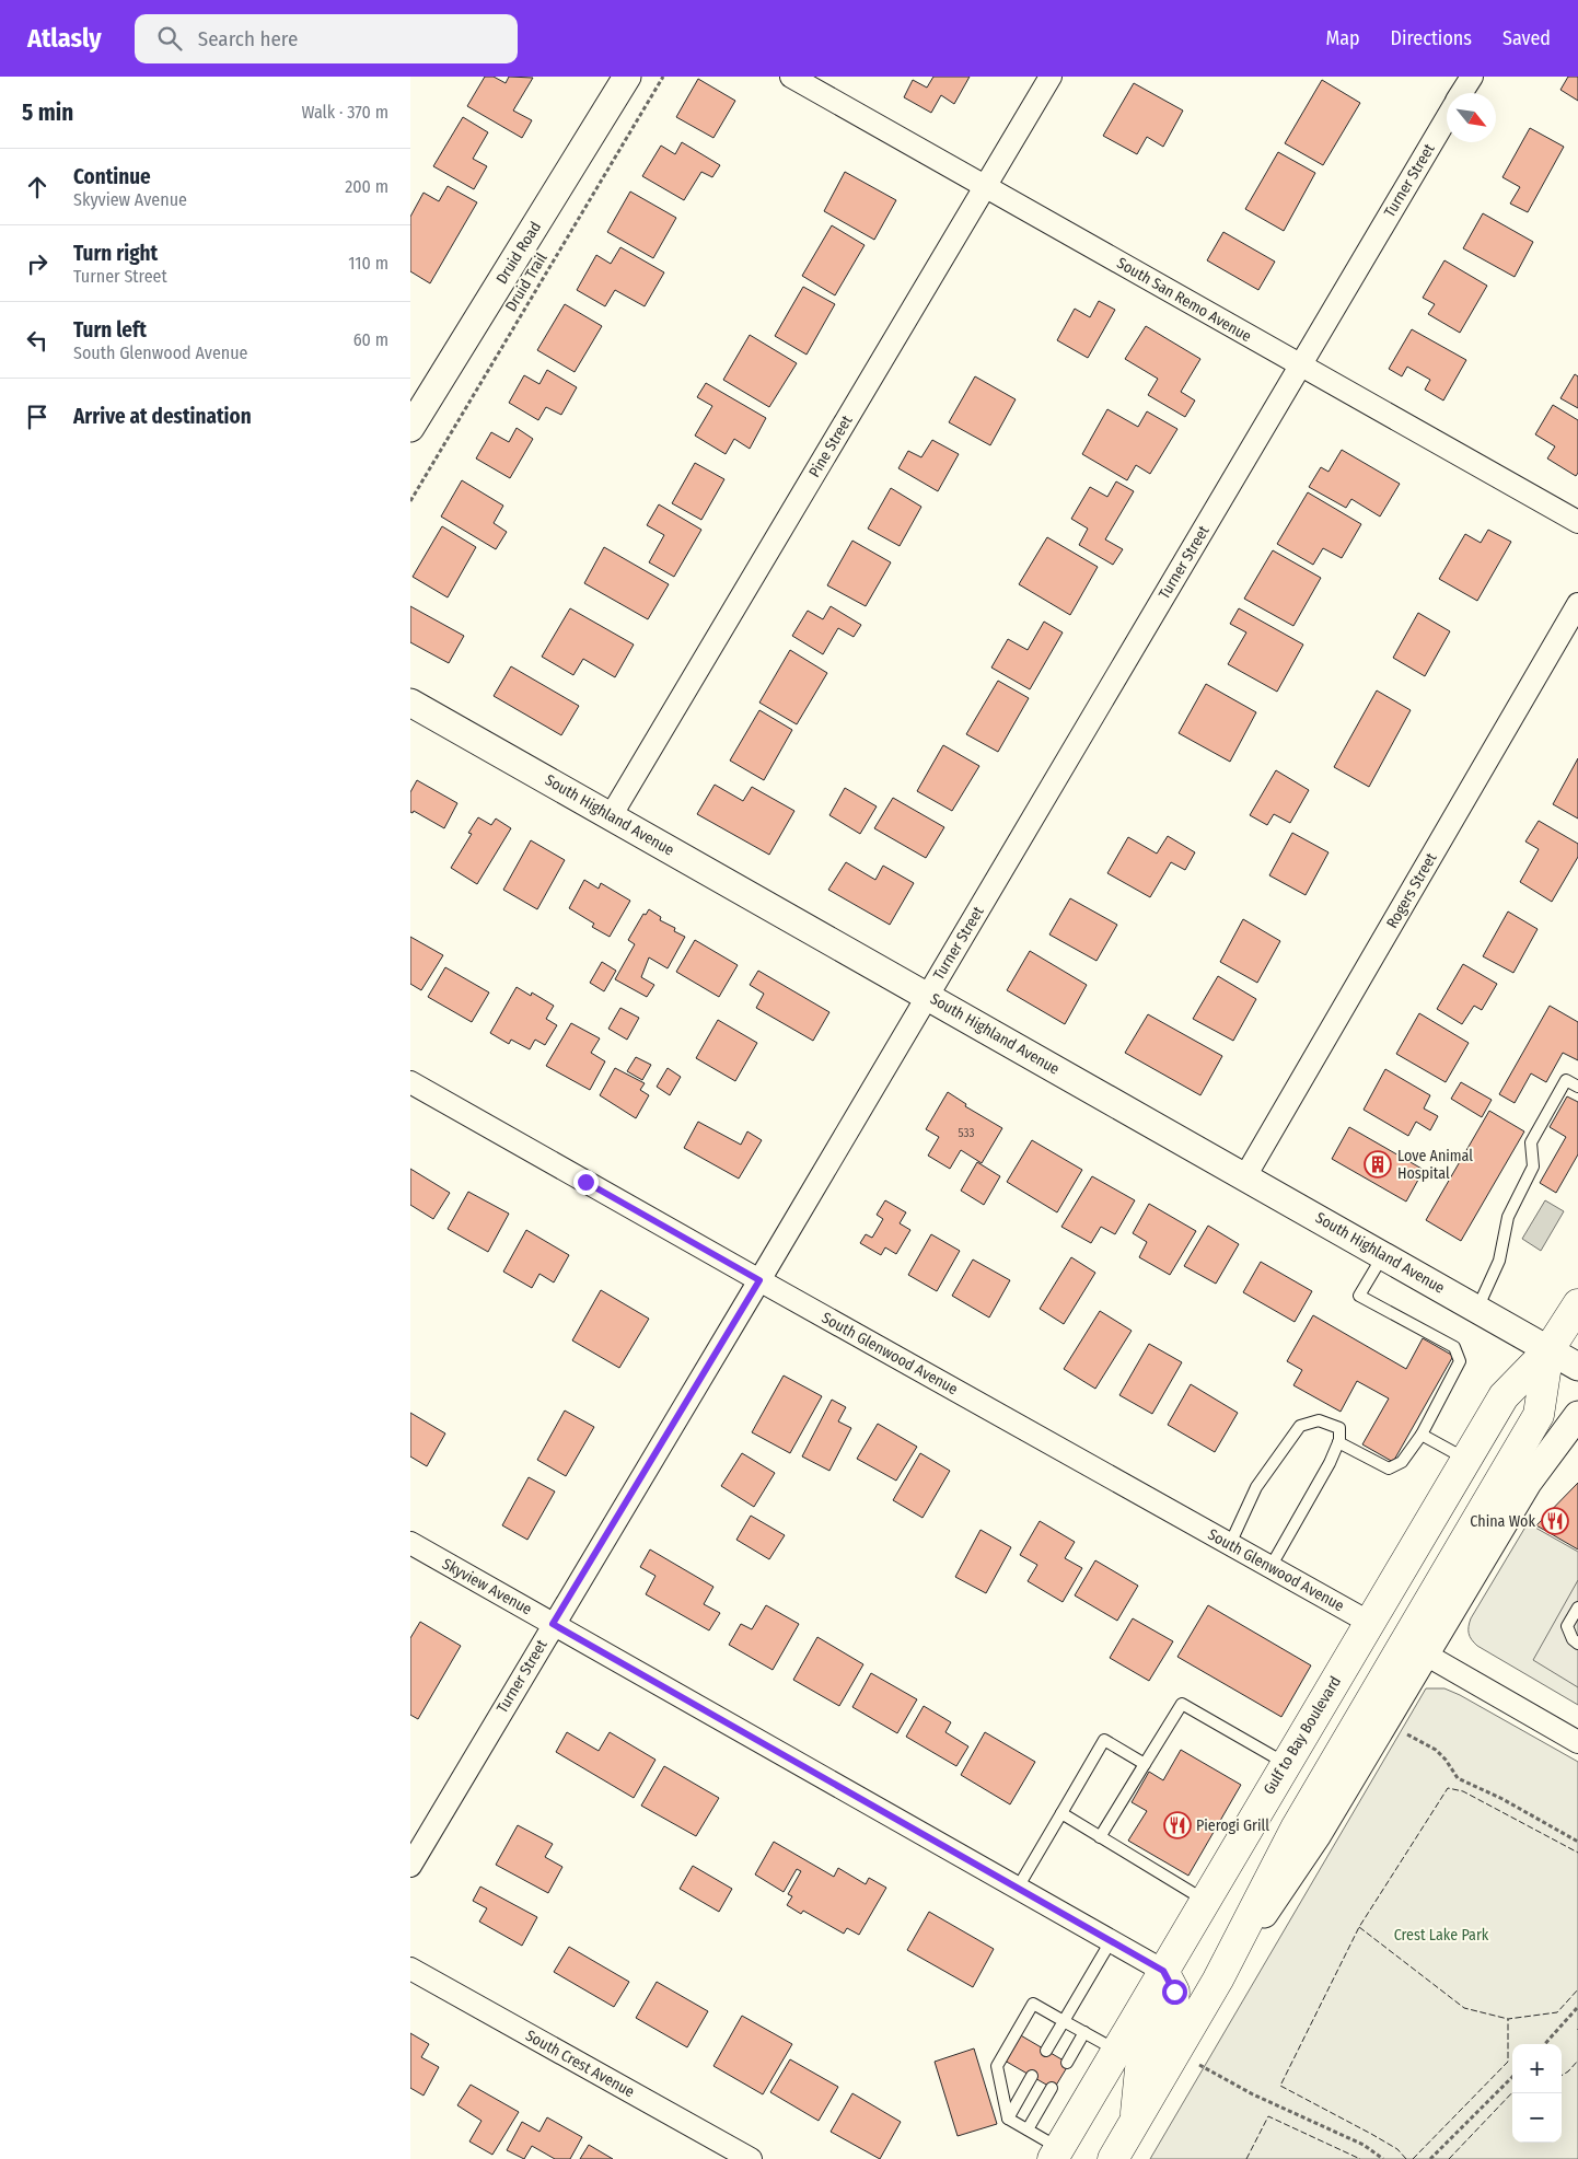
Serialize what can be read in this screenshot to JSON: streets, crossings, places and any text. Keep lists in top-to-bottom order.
{
  "streets": {
    "main road": ["Gulf to Bay Boulevard"],
    "street": [
      "Turner Street",
      "Druid Road",
      "South San Remo Avenue",
      "Pine Street",
      "South Highland Avenue",
      "Rogers Street",
      "South Glenwood Avenue",
      "Skyview Avenue",
      "South Crest Avenue"
    ],
    "path": ["Druid Trail"]
  },
  "crossings": [
    ["Turner Street", "South San Remo Avenue"],
    ["Turner Street", "South Highland Avenue"],
    ["Turner Street", "South Glenwood Avenue"],
    ["Turner Street", "Skyview Avenue"],
    ["South San Remo Avenue", "Pine Street"],
    ["Pine Street", "South Highland Avenue"],
    ["South Highland Avenue", "Rogers Street"],
    ["South Highland Avenue", "Gulf to Bay Boulevard"],
    ["South Glenwood Avenue", "Gulf to Bay Boulevard"],
    ["Skyview Avenue", "Gulf to Bay Boulevard"]
  ],
  "parks": ["Crest Lake Park"],
  "places": {
    "building": ["Love Animal Hospital"],
    "restaurant": ["China Wok", "Pierogi Grill"]
  },
  "house_numbers": ["533"],
  "north": "bottom right",
  "page": {
    "header": "Atlasly",
    "search": "Search here",
    "nav": ["Map", "Directions", "Saved"],
    "heading": ["5 min", "Walk · 370 m"],
    "list": [
      ["Continue", "Skyview Avenue", "200 m"],
      ["Turn right", "Turner Street", "110 m"],
      ["Turn left", "South Glenwood Avenue", "60 m"],
      "Arrive at destination"
    ],
    "map_buttons": ["+", "−"]
  }
}
